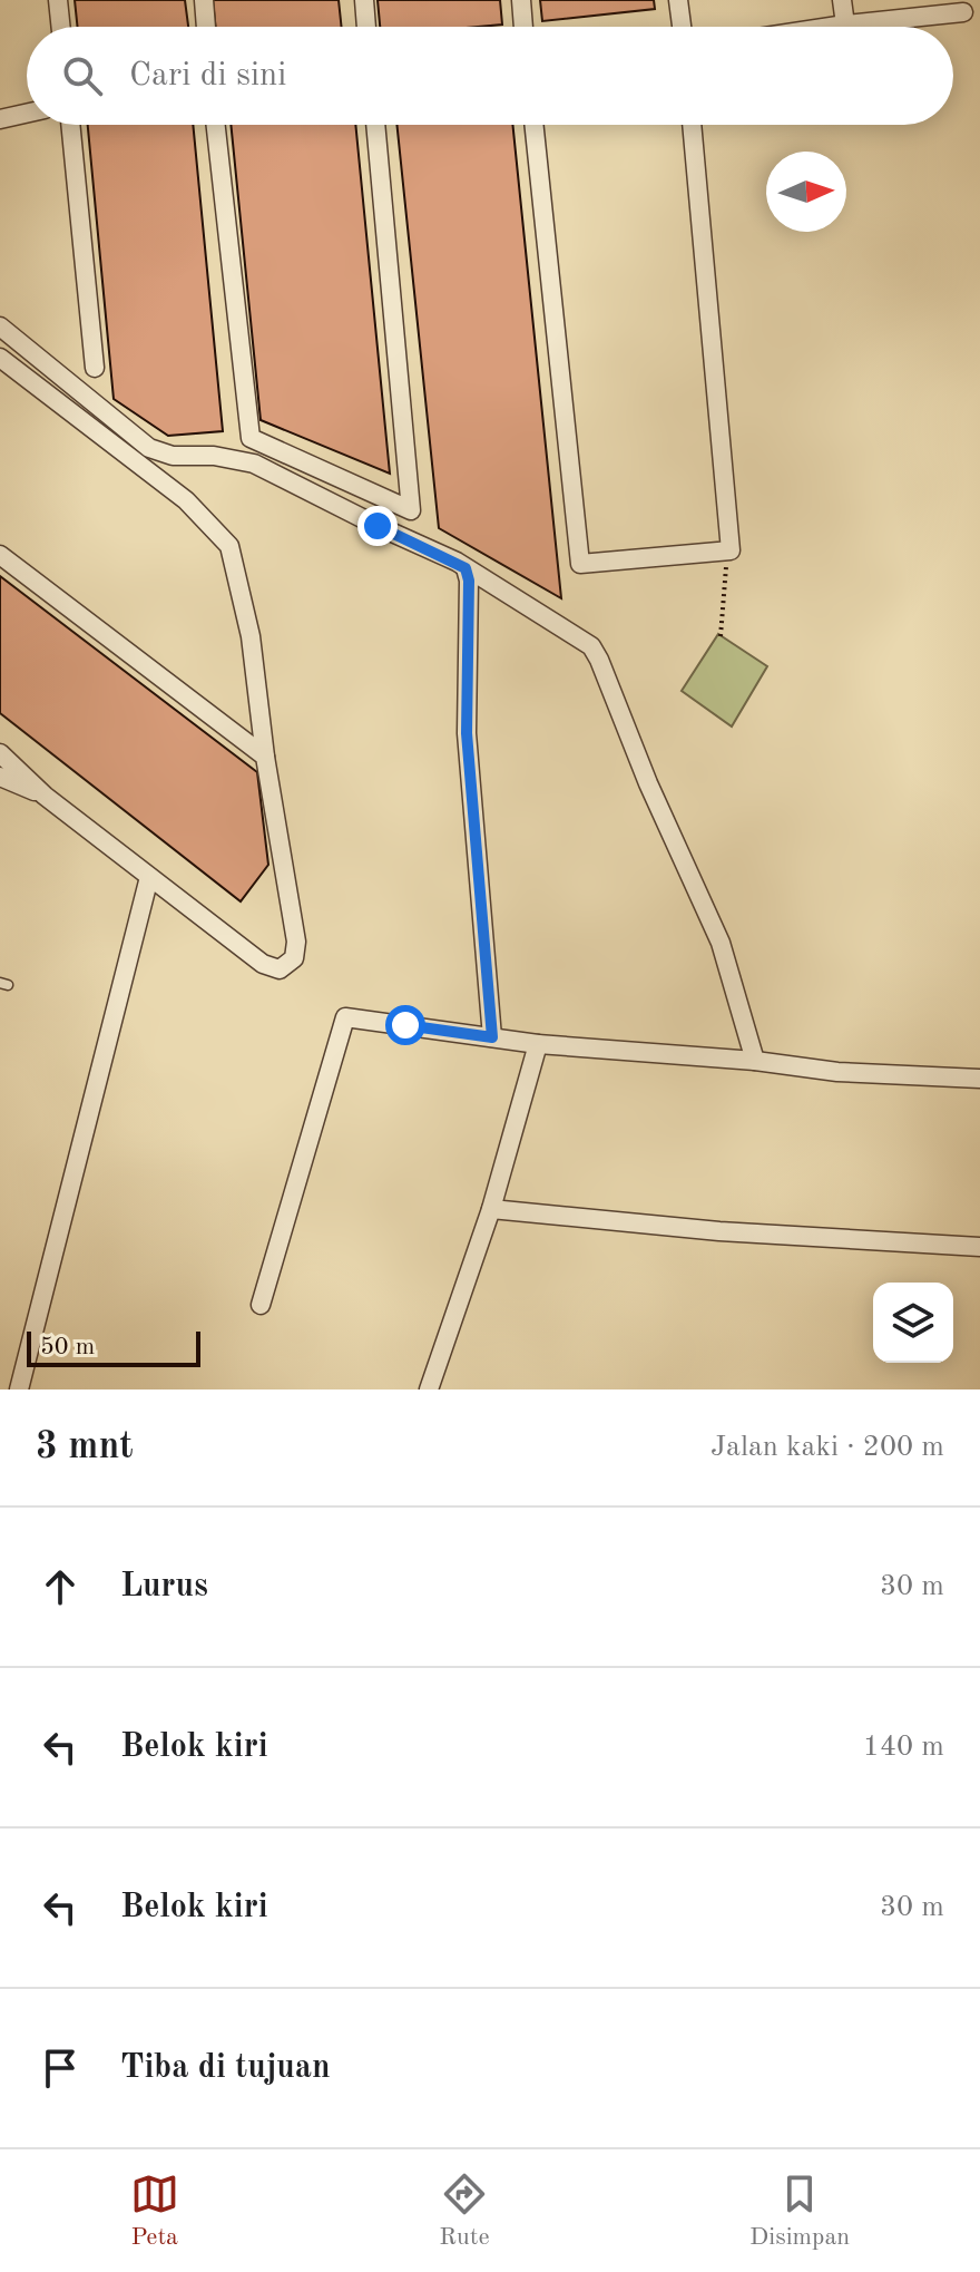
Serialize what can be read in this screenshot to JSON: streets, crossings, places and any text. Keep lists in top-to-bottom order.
{
  "scale_bar": "50 m",
  "north": "right",
  "page": {
    "search": "Cari di sini",
    "scale": "50 m",
    "heading": ["3 mnt", "Jalan kaki · 200 m"],
    "list": [
      ["Lurus", "30 m"],
      ["Belok kiri", "140 m"],
      ["Belok kiri", "30 m"],
      "Tiba di tujuan"
    ],
    "nav": ["Peta", "Rute", "Disimpan"]
  }
}
